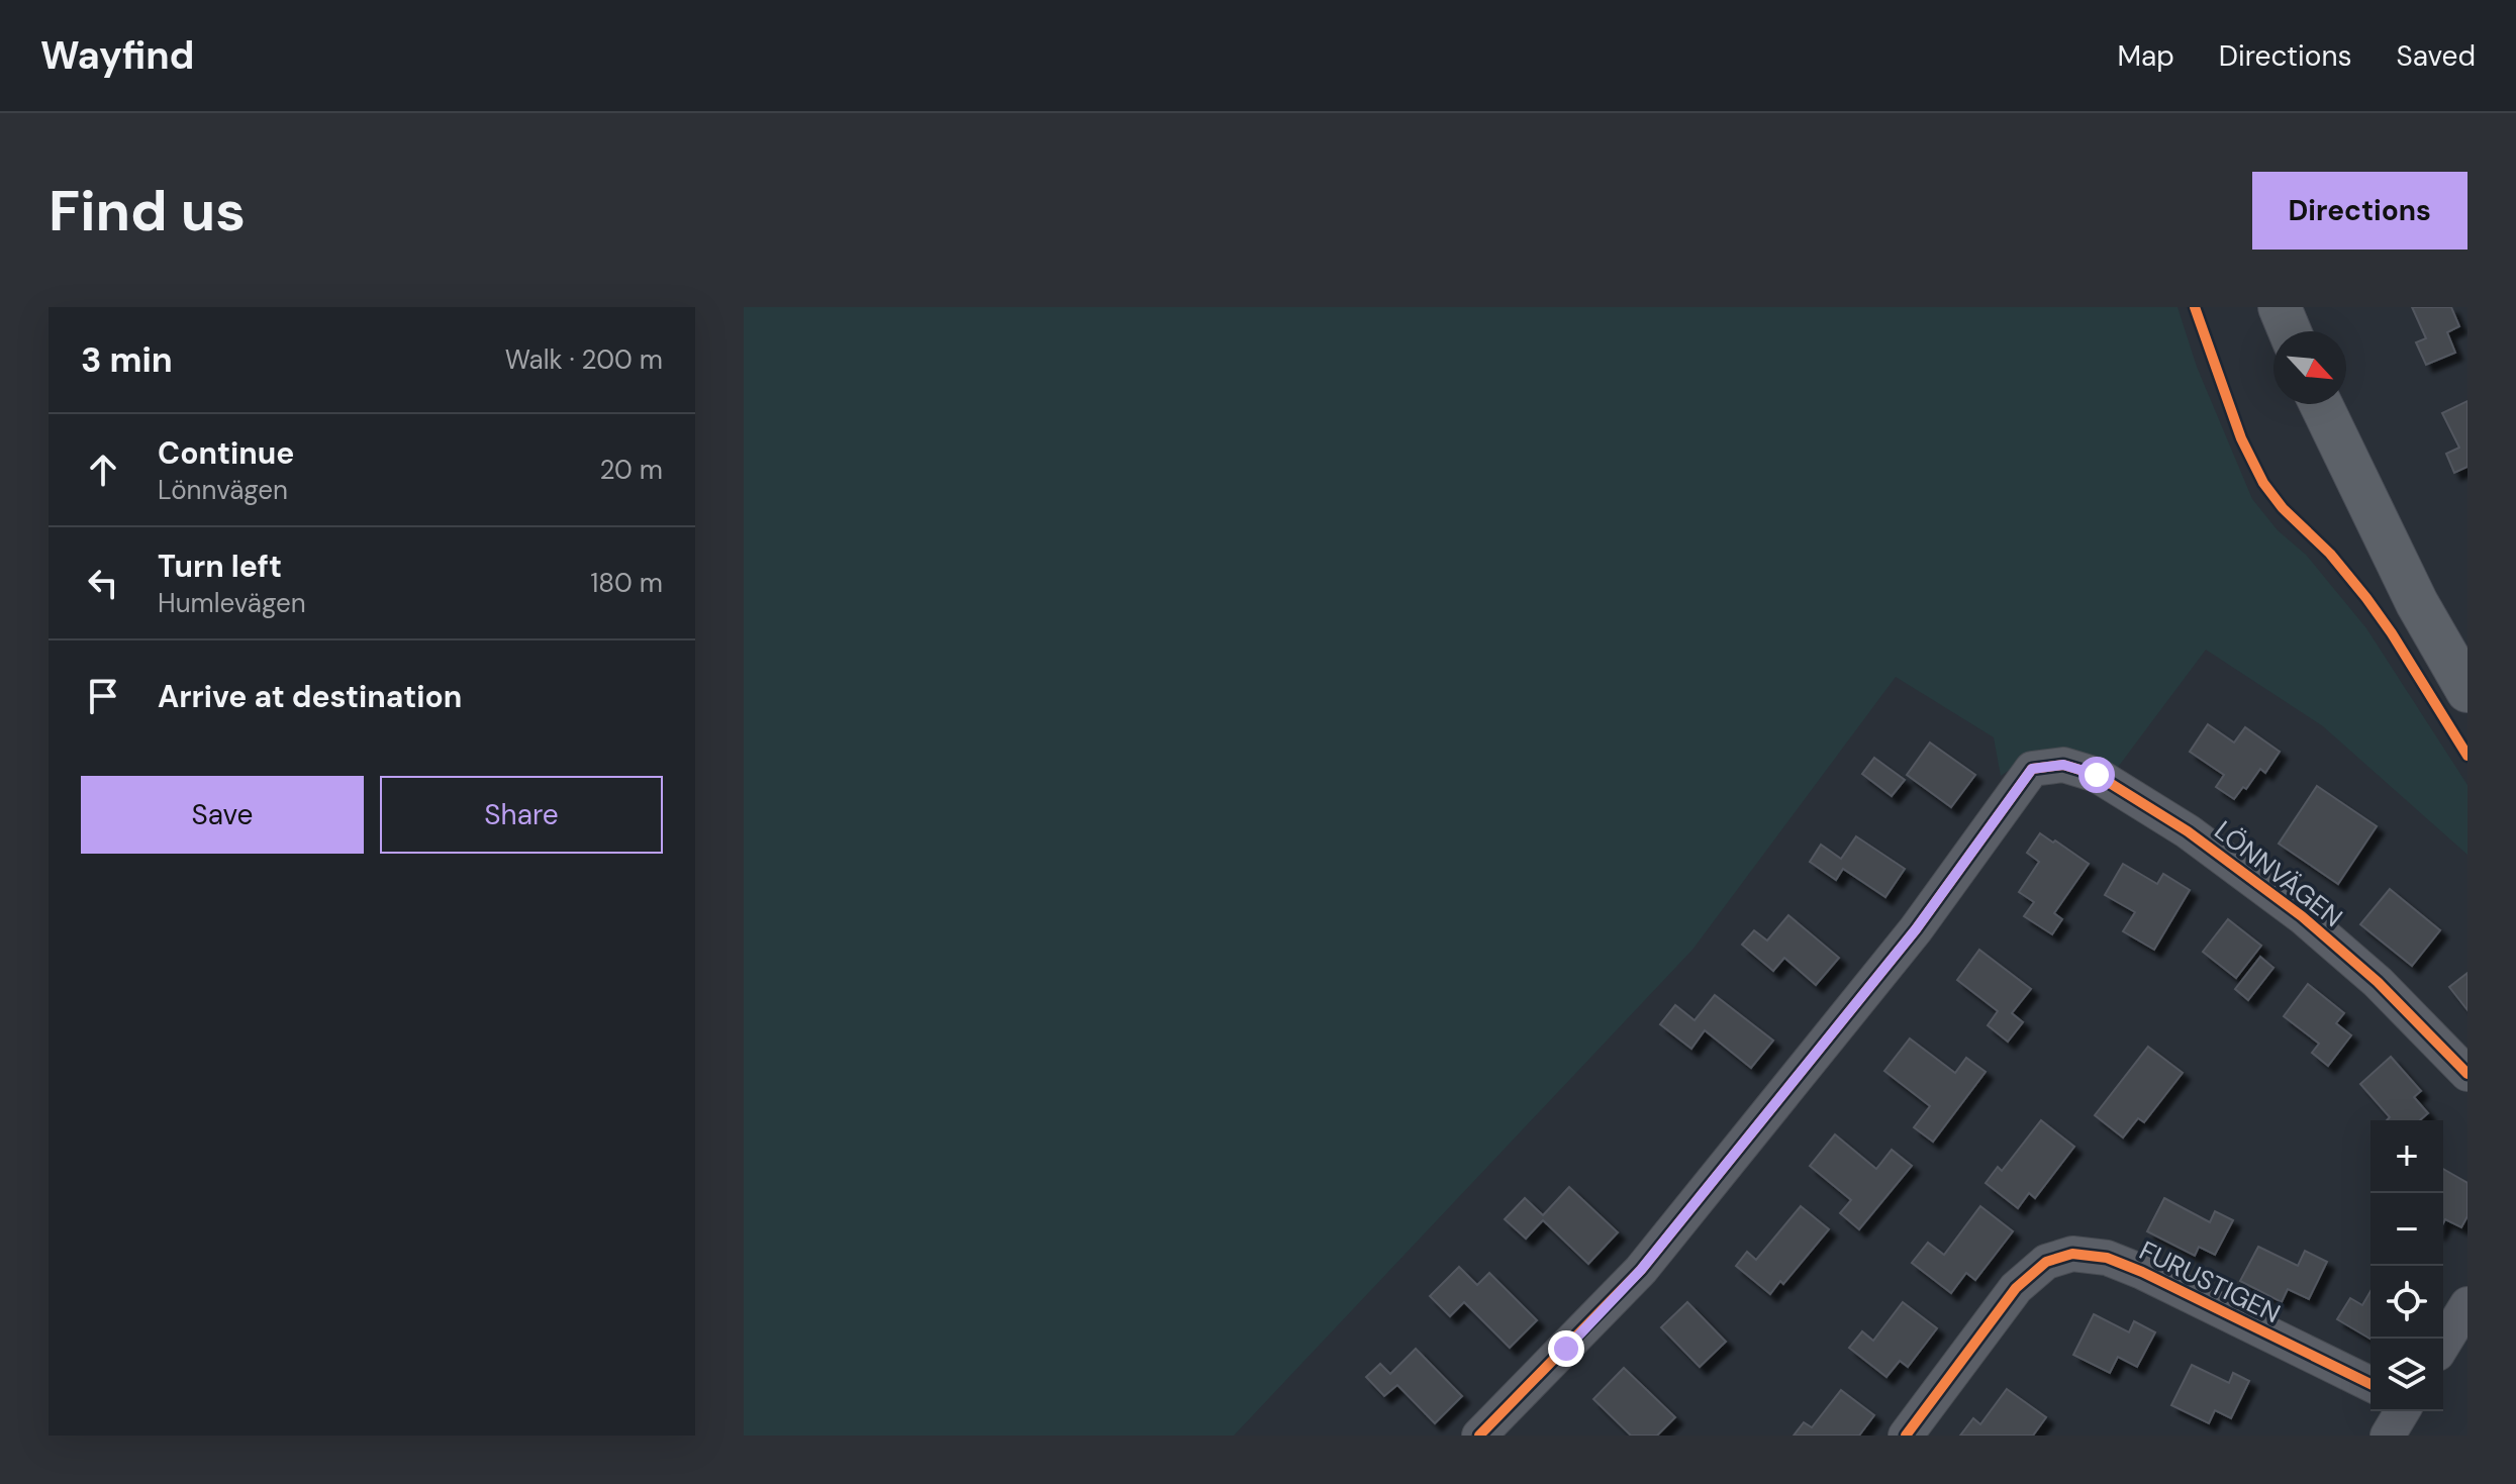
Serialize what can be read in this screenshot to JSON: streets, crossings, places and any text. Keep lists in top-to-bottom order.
{
  "streets": {
    "street": ["LÖNNVÄGEN", "FURUSTIGEN"]
  },
  "north": "bottom right",
  "page": {
    "header": "Wayfind",
    "nav": ["Map", "Directions", "Saved"],
    "buttons": [
      "Directions",
      ["Save", "Share"]
    ],
    "title": "Find us",
    "heading": ["3 min", "Walk · 200 m"],
    "list": [
      ["Continue", "Lönnvägen", "20 m"],
      ["Turn left", "Humlevägen", "180 m"],
      "Arrive at destination"
    ],
    "map_buttons": ["+", "−"]
  }
}
